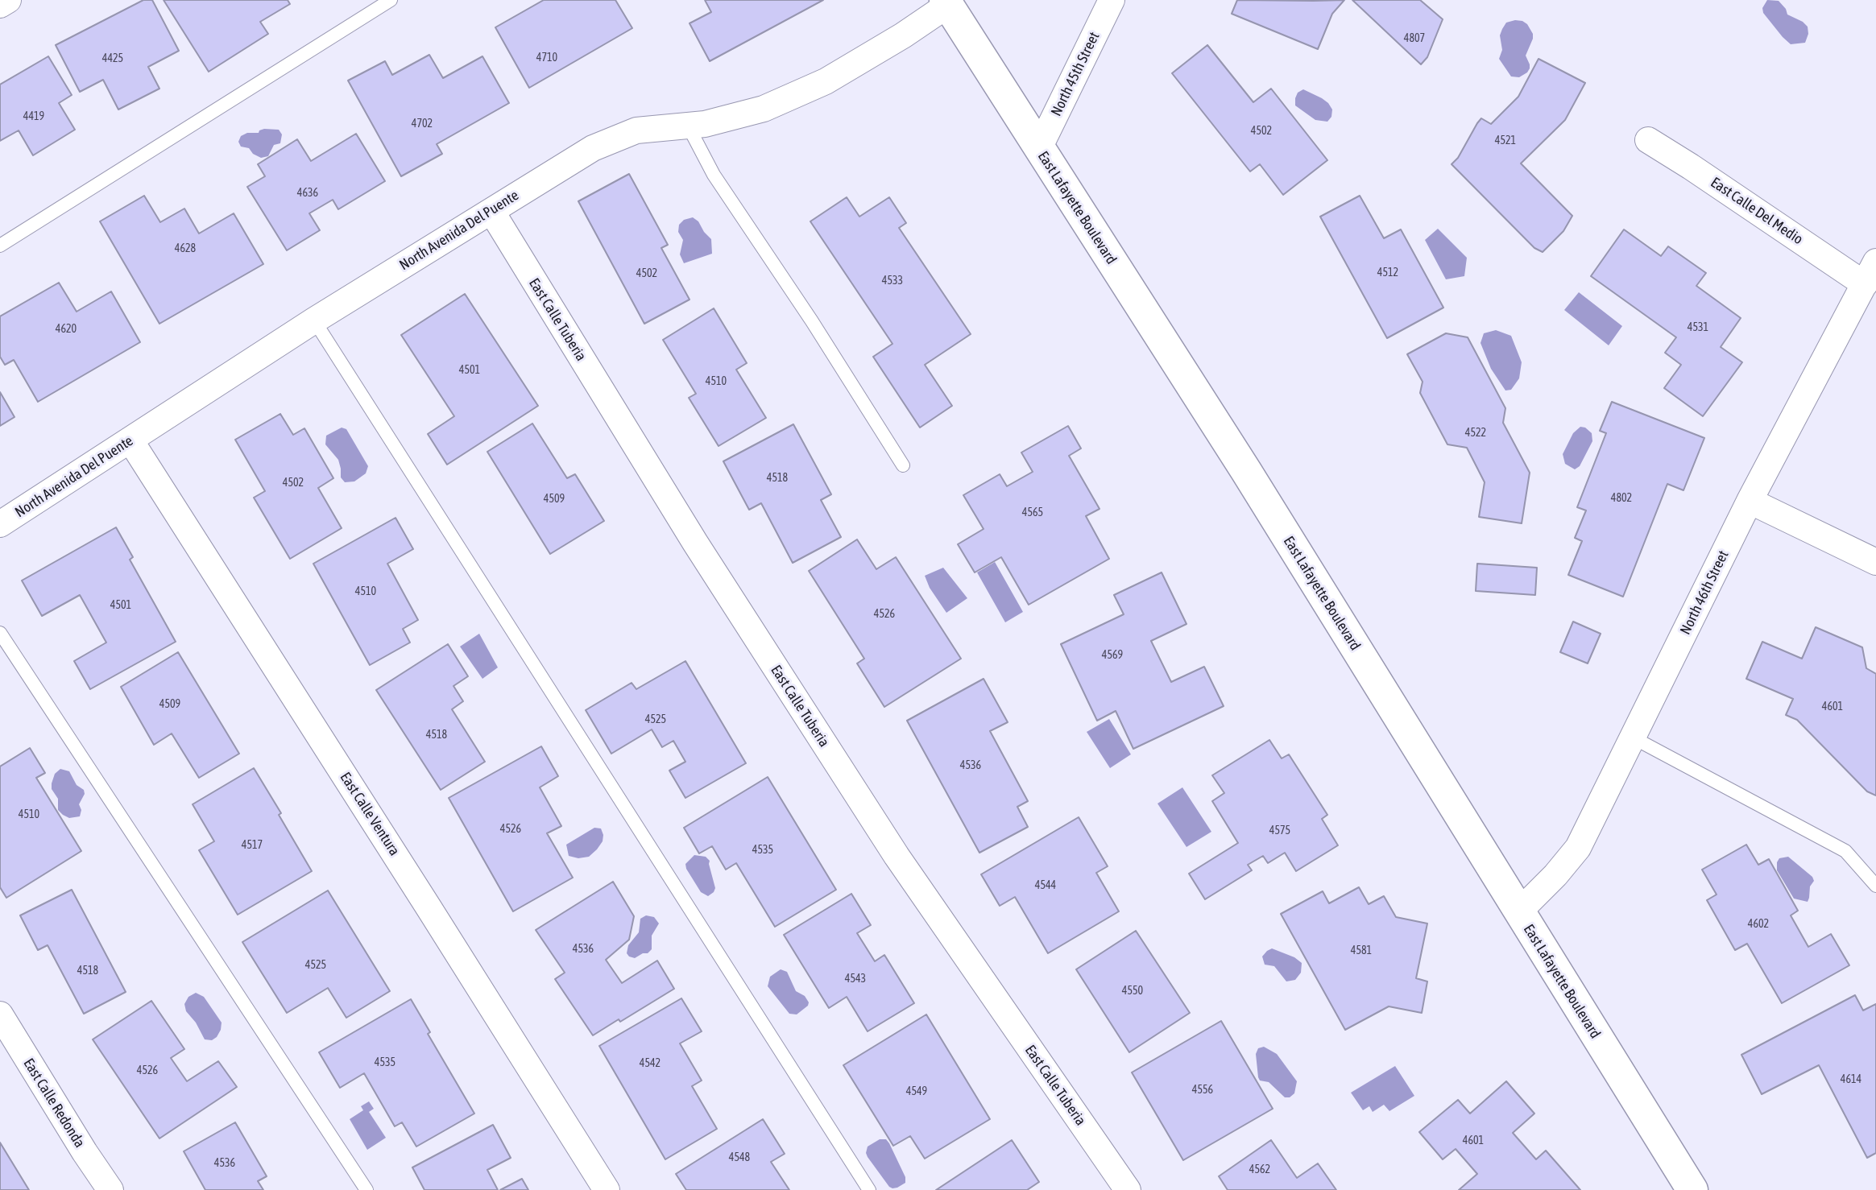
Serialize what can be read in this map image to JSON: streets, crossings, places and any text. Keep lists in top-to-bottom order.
{
  "streets": {
    "street": [
      "North 45th Street",
      "East Lafayette Boulevard",
      "East Calle Del Medio",
      "North Avenida Del Puente",
      "East Calle Tuberia",
      "North 46th Street",
      "East Calle Ventura",
      "East Calle Redonda"
    ]
  },
  "crossings": [
    ["North 45th Street", "East Lafayette Boulevard"],
    ["East Lafayette Boulevard", "North Avenida Del Puente"],
    ["East Lafayette Boulevard", "North 46th Street"],
    ["East Calle Del Medio", "North 46th Street"],
    ["North Avenida Del Puente", "East Calle Tuberia"],
    ["North Avenida Del Puente", "East Calle Ventura"]
  ],
  "house_numbers": [
    "4807",
    "4710",
    "4425",
    "4419",
    "4702",
    "4502",
    "4521",
    "4636",
    "4628",
    "4512",
    "4502",
    "4533",
    "4531",
    "4620",
    "4501",
    "4510",
    "4522",
    "4518",
    "4502",
    "4802",
    "4509",
    "4565",
    "4510",
    "4501",
    "4526",
    "4569",
    "4509",
    "4601",
    "4525",
    "4518",
    "4536",
    "4510",
    "4526",
    "4575",
    "4517",
    "4535",
    "4544",
    "4602",
    "4536",
    "4581",
    "4525",
    "4518",
    "4543",
    "4550",
    "4535",
    "4542",
    "4526",
    "4614",
    "4556",
    "4549",
    "4601",
    "4548",
    "4536",
    "4562"
  ]
}
